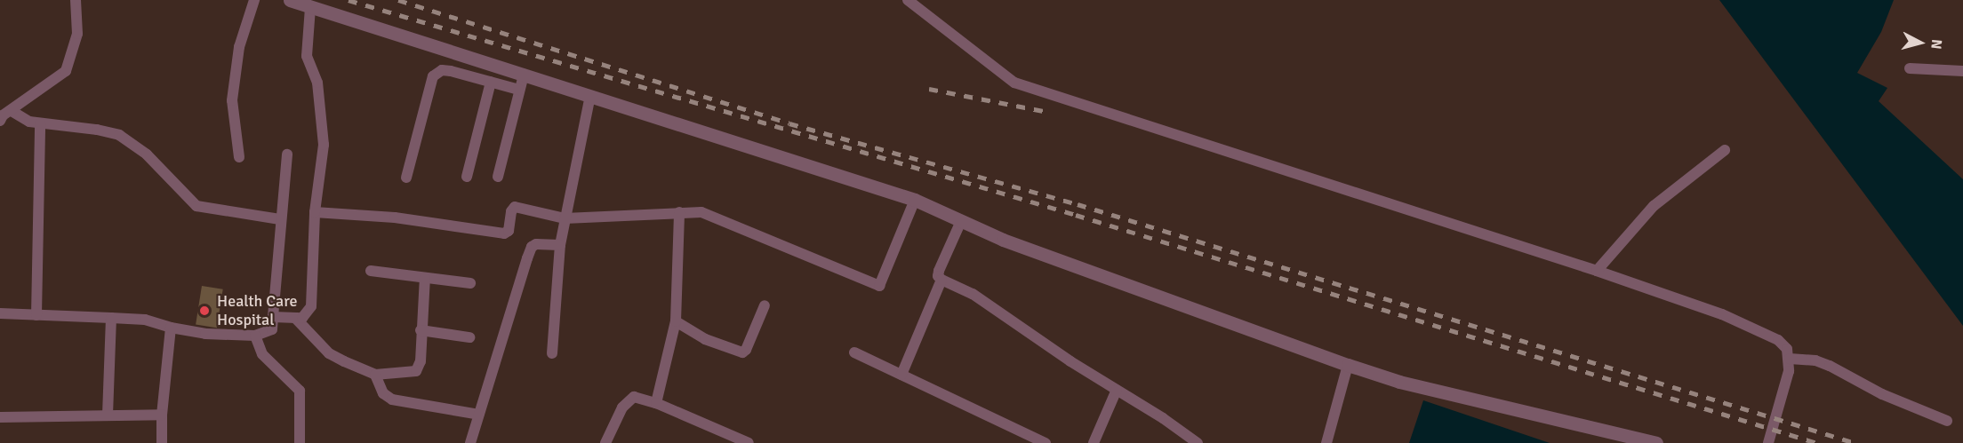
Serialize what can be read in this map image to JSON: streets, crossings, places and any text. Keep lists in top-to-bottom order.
{
  "places": ["Health Care Hospital"],
  "north": "right"
}
